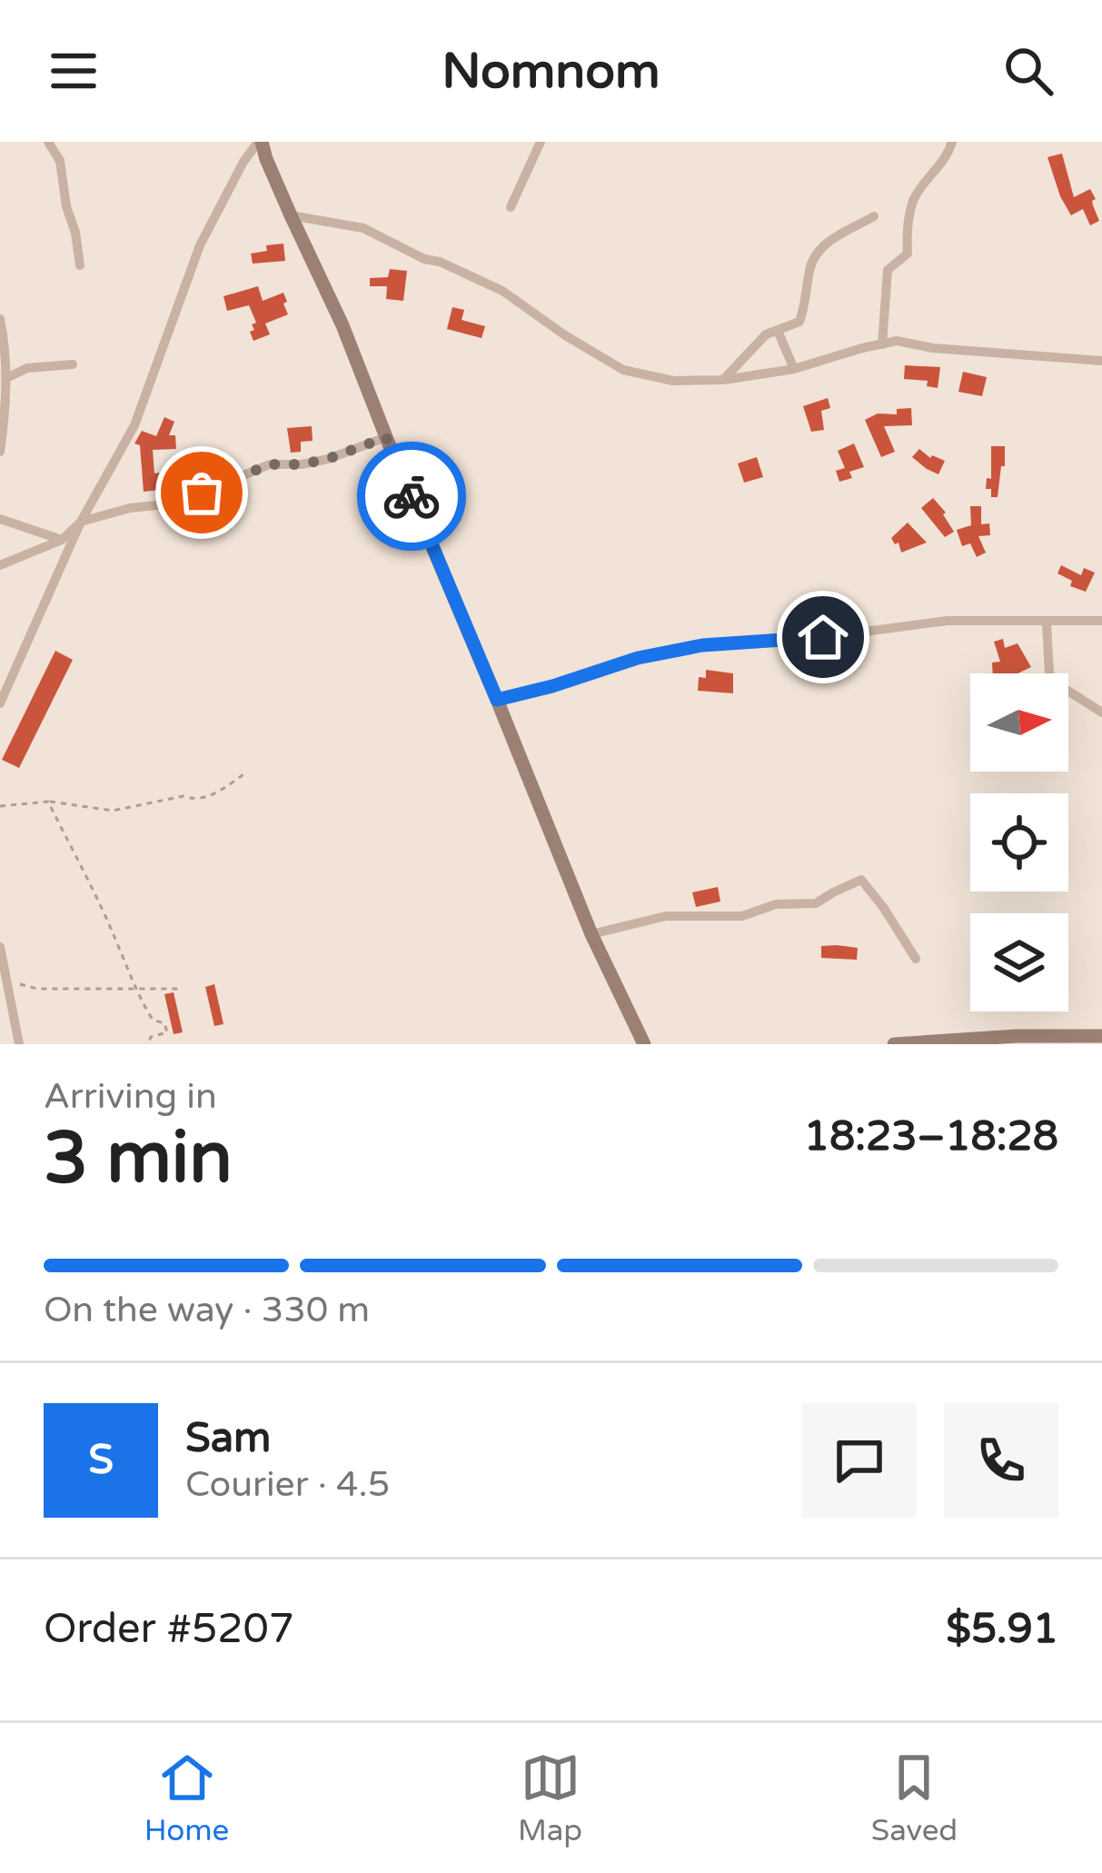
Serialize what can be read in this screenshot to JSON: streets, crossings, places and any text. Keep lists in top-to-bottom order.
{
  "north": "right",
  "page": {
    "header": "Nomnom",
    "heading": ["3 min", "Arriving in", "18:23–18:28"],
    "panel": [
      "Sam",
      "Courier · 4.5",
      "Order #5207",
      "$5.91"
    ],
    "bar": "On the way · 330 m",
    "round": "S",
    "tabs": ["Home", "Map", "Saved"]
  }
}
